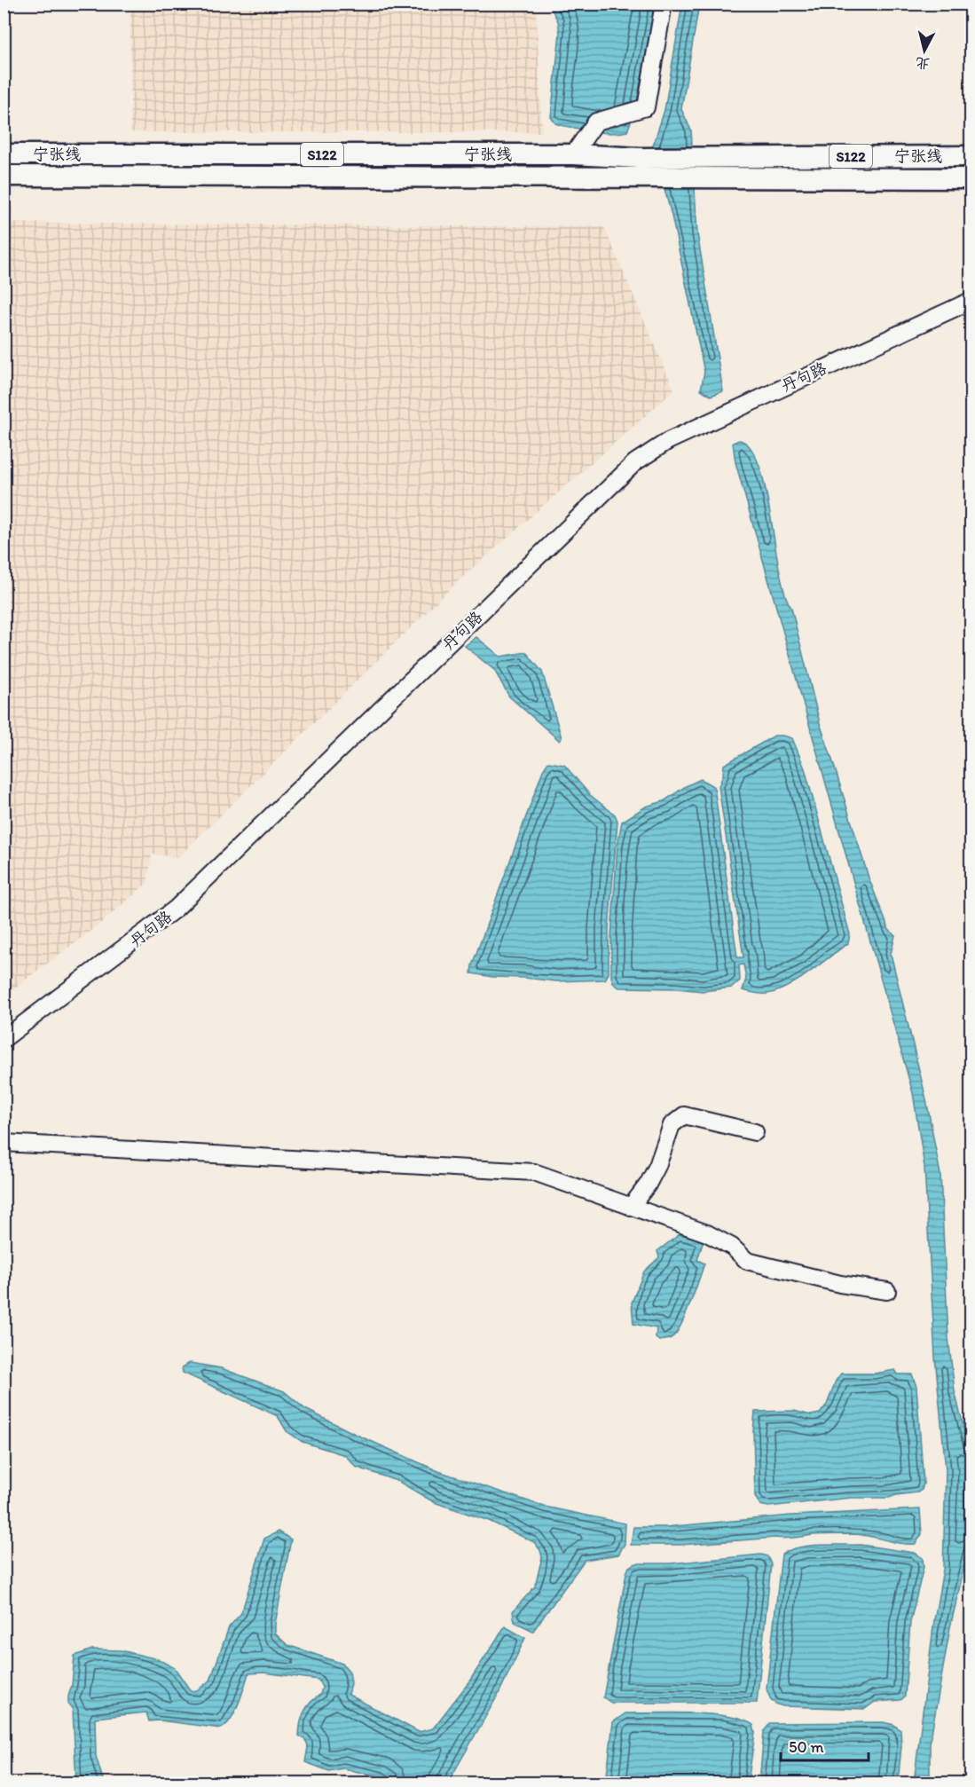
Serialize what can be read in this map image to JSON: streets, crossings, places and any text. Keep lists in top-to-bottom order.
{
  "streets": {
    "main road": ["宁张线", "S122"],
    "street": ["丹句路"]
  },
  "scale_bar": "50 m",
  "north": "bottom"
}
